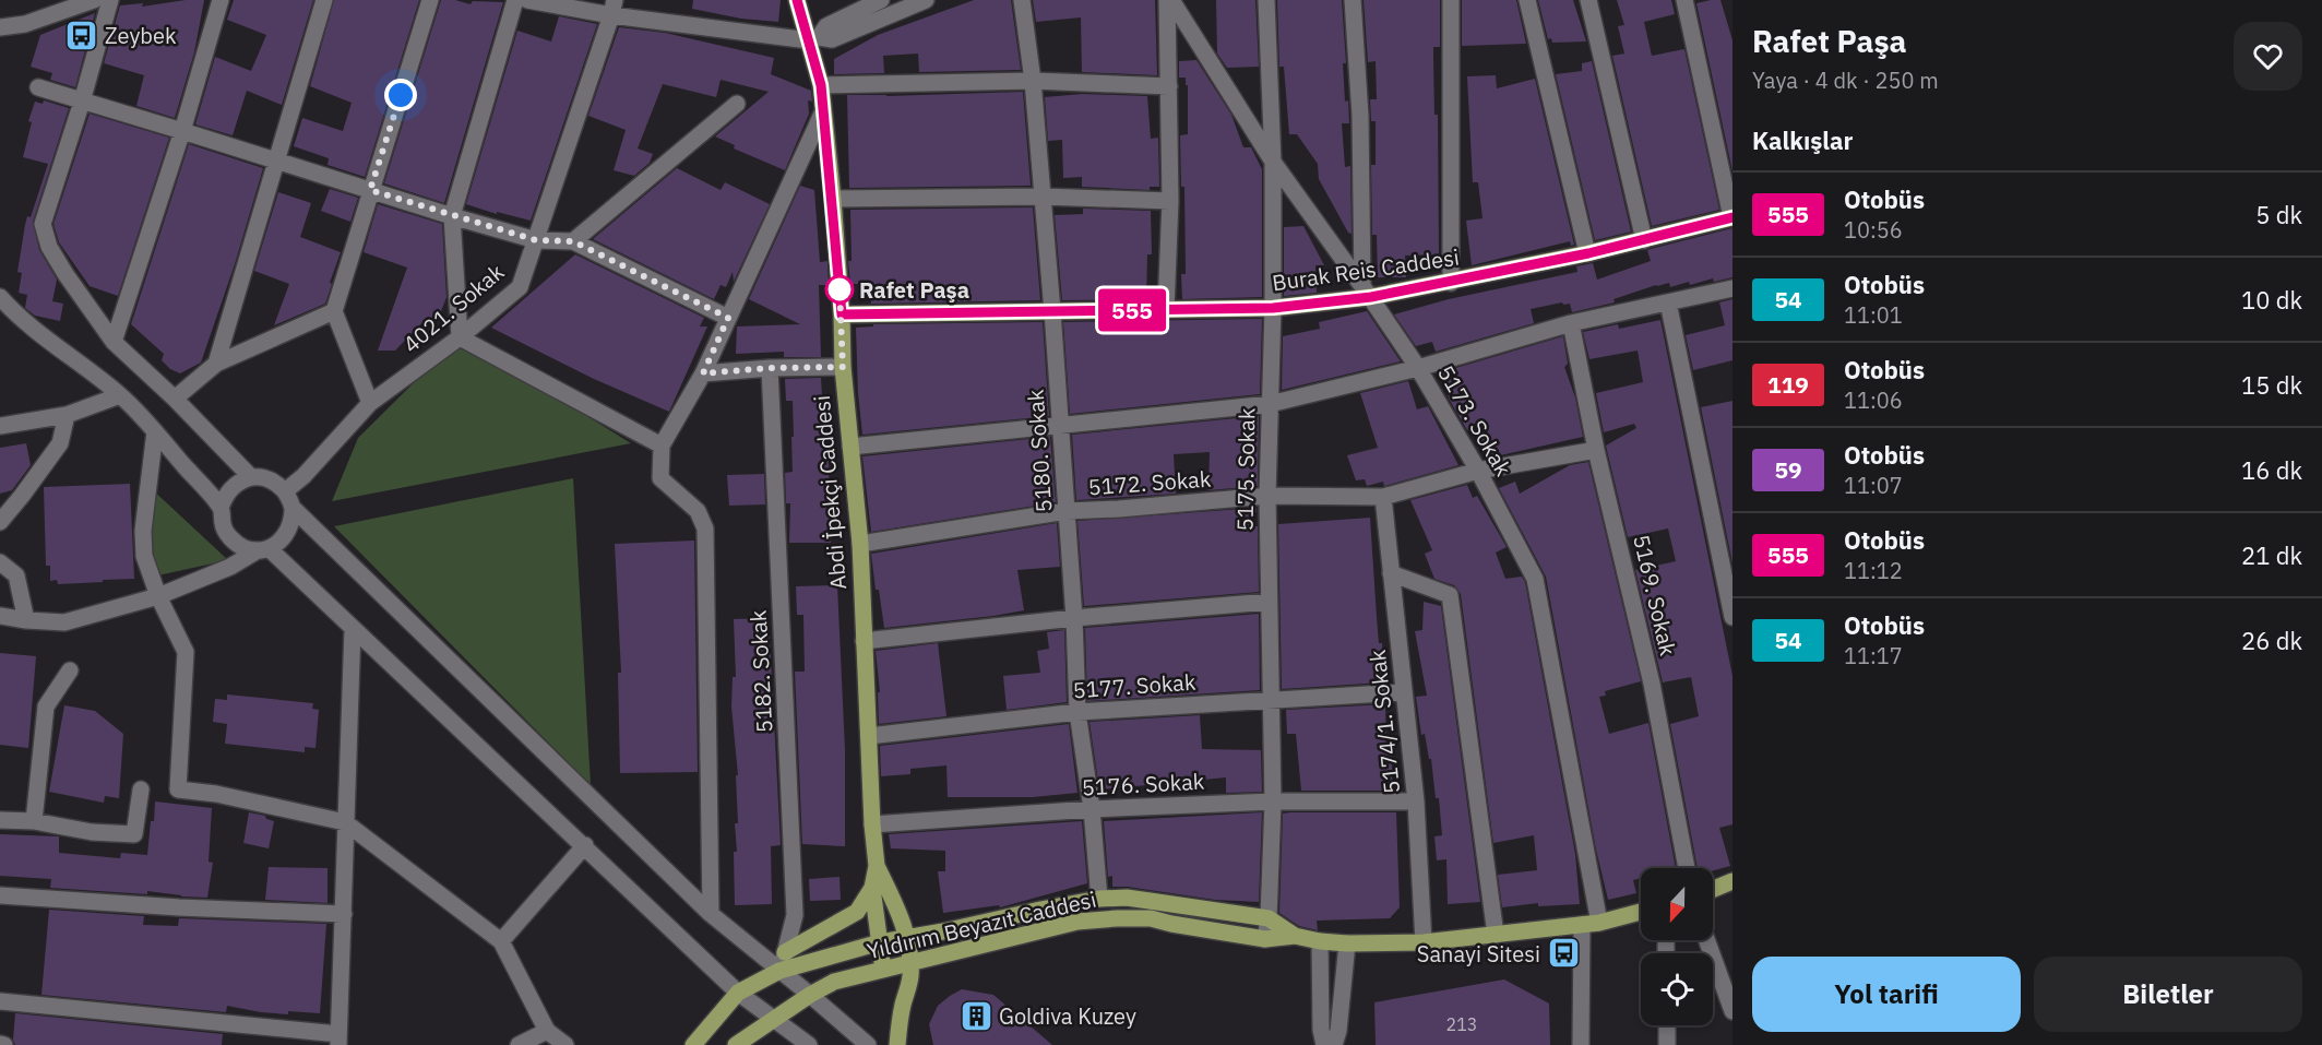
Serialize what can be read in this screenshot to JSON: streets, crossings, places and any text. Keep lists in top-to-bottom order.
{
  "streets": {
    "main road": ["Burak Reis Caddesi", "Abdi İpekçi Caddesi", "Yıldırım Beyazıt Caddesi"],
    "street": [
      "4021. Sokak",
      "5173. Sokak",
      "5180. Sokak",
      "5175. Sokak",
      "5172. Sokak",
      "5169. Sokak",
      "5182. Sokak",
      "5177. Sokak",
      "5174/1. Sokak",
      "5176. Sokak"
    ]
  },
  "crossings": [
    ["Burak Reis Caddesi", "5173. Sokak"],
    ["Burak Reis Caddesi", "5180. Sokak"],
    ["Burak Reis Caddesi", "5175. Sokak"],
    ["Burak Reis Caddesi", "Abdi İpekçi Caddesi"],
    ["5173. Sokak", "5175. Sokak"],
    ["5173. Sokak", "5172. Sokak"],
    ["5173. Sokak", "Yıldırım Beyazıt Caddesi"],
    ["5180. Sokak", "5172. Sokak"],
    ["5180. Sokak", "5177. Sokak"],
    ["5180. Sokak", "5176. Sokak"],
    ["5180. Sokak", "Yıldırım Beyazıt Caddesi"],
    ["5175. Sokak", "5172. Sokak"],
    ["5175. Sokak", "5177. Sokak"],
    ["5175. Sokak", "5176. Sokak"],
    ["5175. Sokak", "Yıldırım Beyazıt Caddesi"],
    ["5172. Sokak", "Abdi İpekçi Caddesi"],
    ["5172. Sokak", "5169. Sokak"],
    ["5172. Sokak", "5174/1. Sokak"],
    ["Abdi İpekçi Caddesi", "5177. Sokak"],
    ["Abdi İpekçi Caddesi", "5176. Sokak"],
    ["Abdi İpekçi Caddesi", "Yıldırım Beyazıt Caddesi"],
    ["5182. Sokak", "Yıldırım Beyazıt Caddesi"],
    ["5177. Sokak", "5174/1. Sokak"],
    ["5174/1. Sokak", "5176. Sokak"],
    ["5174/1. Sokak", "Yıldırım Beyazıt Caddesi"]
  ],
  "places": {
    "bus stop": ["Zeybek", "Sanayi Sitesi"],
    "other": ["Rafet Paşa"],
    "building": ["Goldiva Kuzey"]
  },
  "lines": ["bus line 555"],
  "house_numbers": ["213"],
  "north": "bottom",
  "page": {
    "on_map": "555",
    "heading": [
      ["Rafet Paşa", "Yaya · 4 dk · 250 m"],
      "Kalkışlar"
    ],
    "list": [
      {
        "mark": "555",
        "name": "Otobüs",
        "note": "10:56",
        "value": "5 dk"
      },
      {
        "mark": "54",
        "name": "Otobüs",
        "note": "11:01",
        "value": "10 dk"
      },
      {
        "mark": "119",
        "name": "Otobüs",
        "note": "11:06",
        "value": "15 dk"
      },
      {
        "mark": "59",
        "name": "Otobüs",
        "note": "11:07",
        "value": "16 dk"
      },
      {
        "mark": "555",
        "name": "Otobüs",
        "note": "11:12",
        "value": "21 dk"
      },
      {
        "mark": "54",
        "name": "Otobüs",
        "note": "11:17",
        "value": "26 dk"
      }
    ],
    "buttons": ["Yol tarifi", "Biletler"]
  }
}
